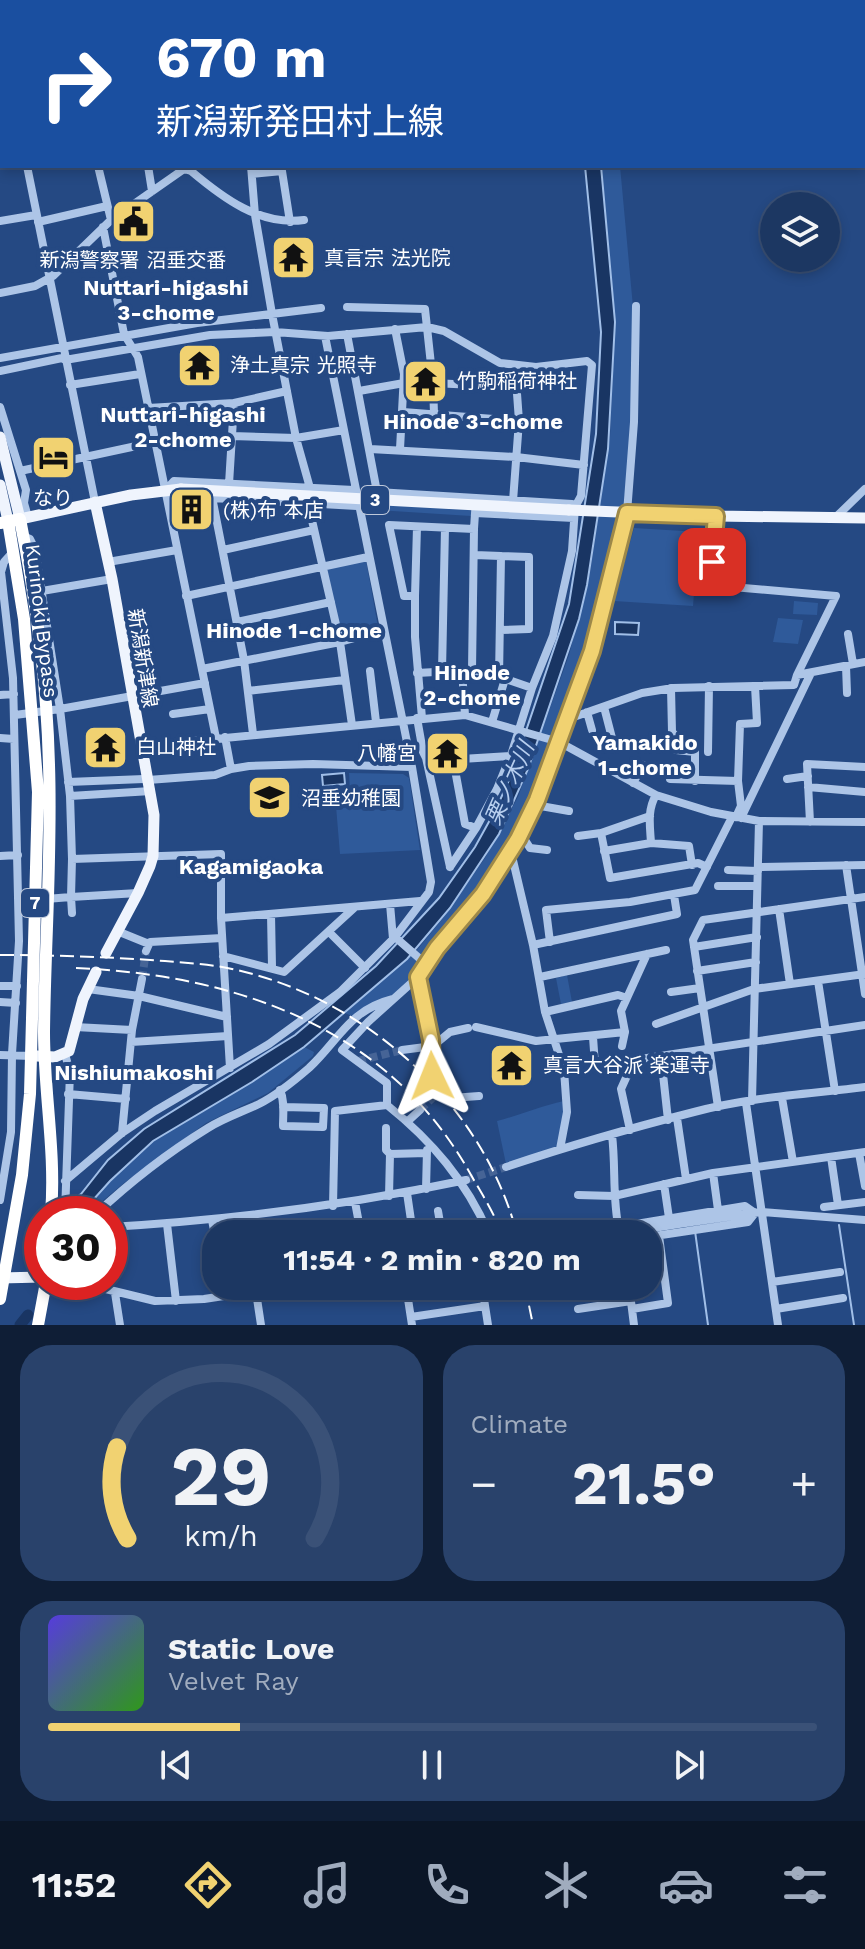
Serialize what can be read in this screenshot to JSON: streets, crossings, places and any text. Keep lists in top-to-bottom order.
{
  "streets": {
    "highway": ["Kurinoki Bypass", "7"],
    "main road": ["3", "新潟新津線"]
  },
  "crossings": [
    ["3", "Kurinoki Bypass"],
    ["3", "新潟新津線"]
  ],
  "districts": [
    "Nuttari-higashi 3-chome",
    "Nuttari-higashi 2-chome",
    "Hinode 3-chome",
    "Hinode 1-chome",
    "Hinode 2-chome",
    "Yamakido 1-chome",
    "Kagamigaoka",
    "Nishiumakoshi"
  ],
  "water": ["栗ノ木川"],
  "places": {
    "public building": ["新潟警察署 沼垂交番"],
    "temple": [
      "真言宗 法光院",
      "浄土真宗 光照寺",
      "竹駒稲荷神社",
      "白山神社",
      "八幡宮",
      "真言大谷派 楽運寺"
    ],
    "hotel": ["なり"],
    "building": ["(株)布 本店"],
    "school or university": ["沼垂幼稚園"]
  },
  "page": {
    "turn": ["670 m", "新潟新発田村上線"],
    "limit": "30",
    "trip": "11:54 · 2 min · 820 m",
    "tile": "Climate",
    "heat": ["−", "21.5°", "+"],
    "song": ["Static Love", "Velvet Ray"],
    "tabs": "11:52",
    "gauge": ["29", "km/h"]
  }
}
